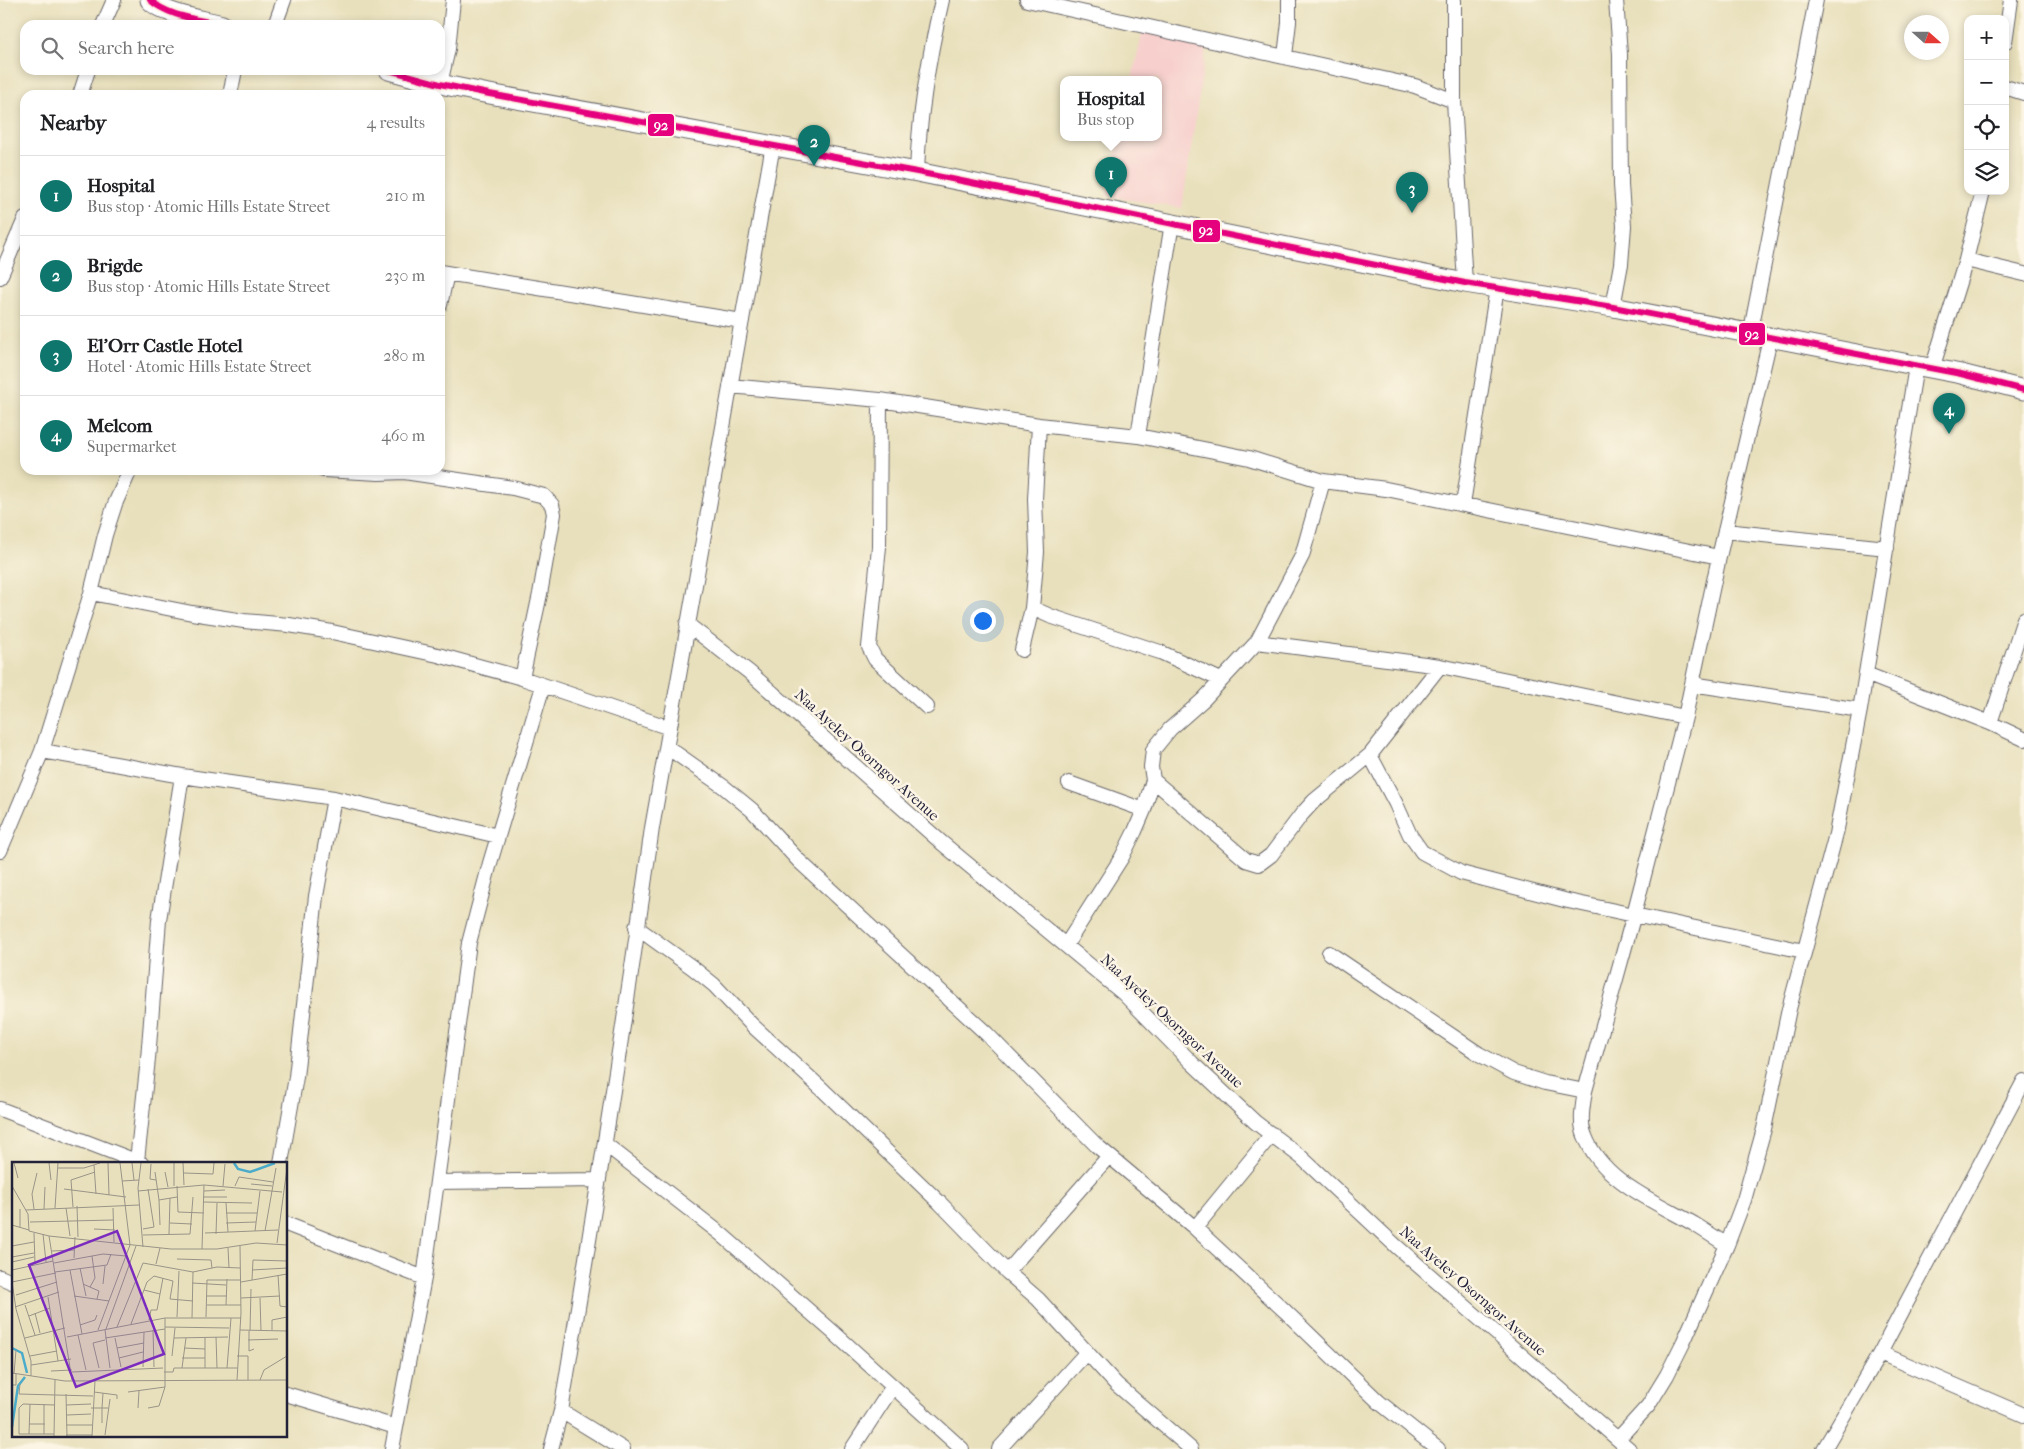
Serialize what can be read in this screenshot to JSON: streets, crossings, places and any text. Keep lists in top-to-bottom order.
{
  "streets": {
    "street": ["Naa Ayeley Osorngor Avenue"]
  },
  "lines": ["transit line 92"],
  "north": "right",
  "page": {
    "map_buttons": ["+", "−"],
    "search": "Search here",
    "popup": ["Hospital", "Bus stop"],
    "heading": ["Nearby", "4 results"],
    "pins": [
      "2",
      "1",
      "3",
      "4"
    ],
    "list": [
      {
        "mark": "1",
        "name": "Hospital",
        "note": "Bus stop · Atomic Hills Estate Street",
        "value": "210 m"
      },
      {
        "mark": "2",
        "name": "Brigde",
        "note": "Bus stop · Atomic Hills Estate Street",
        "value": "230 m"
      },
      {
        "mark": "3",
        "name": "El'Orr Castle Hotel",
        "note": "Hotel · Atomic Hills Estate Street",
        "value": "280 m"
      },
      {
        "mark": "4",
        "name": "Melcom",
        "note": "Supermarket",
        "value": "460 m"
      }
    ]
  }
}
